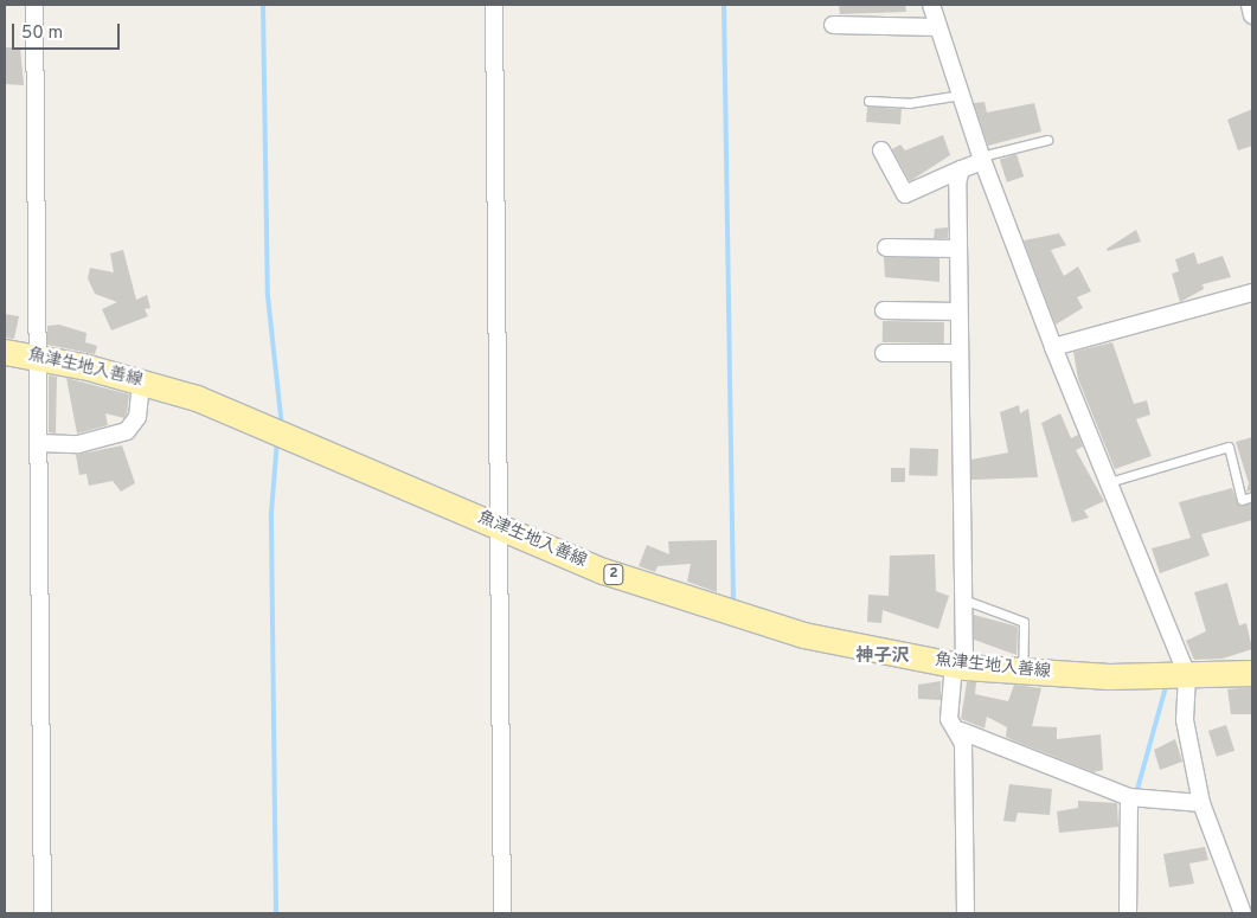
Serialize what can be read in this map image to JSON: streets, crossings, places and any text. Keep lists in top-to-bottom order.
{
  "streets": {
    "main road": ["魚津生地入善線", "2"]
  },
  "districts": ["神子沢"],
  "scale_bar": "50 m"
}
